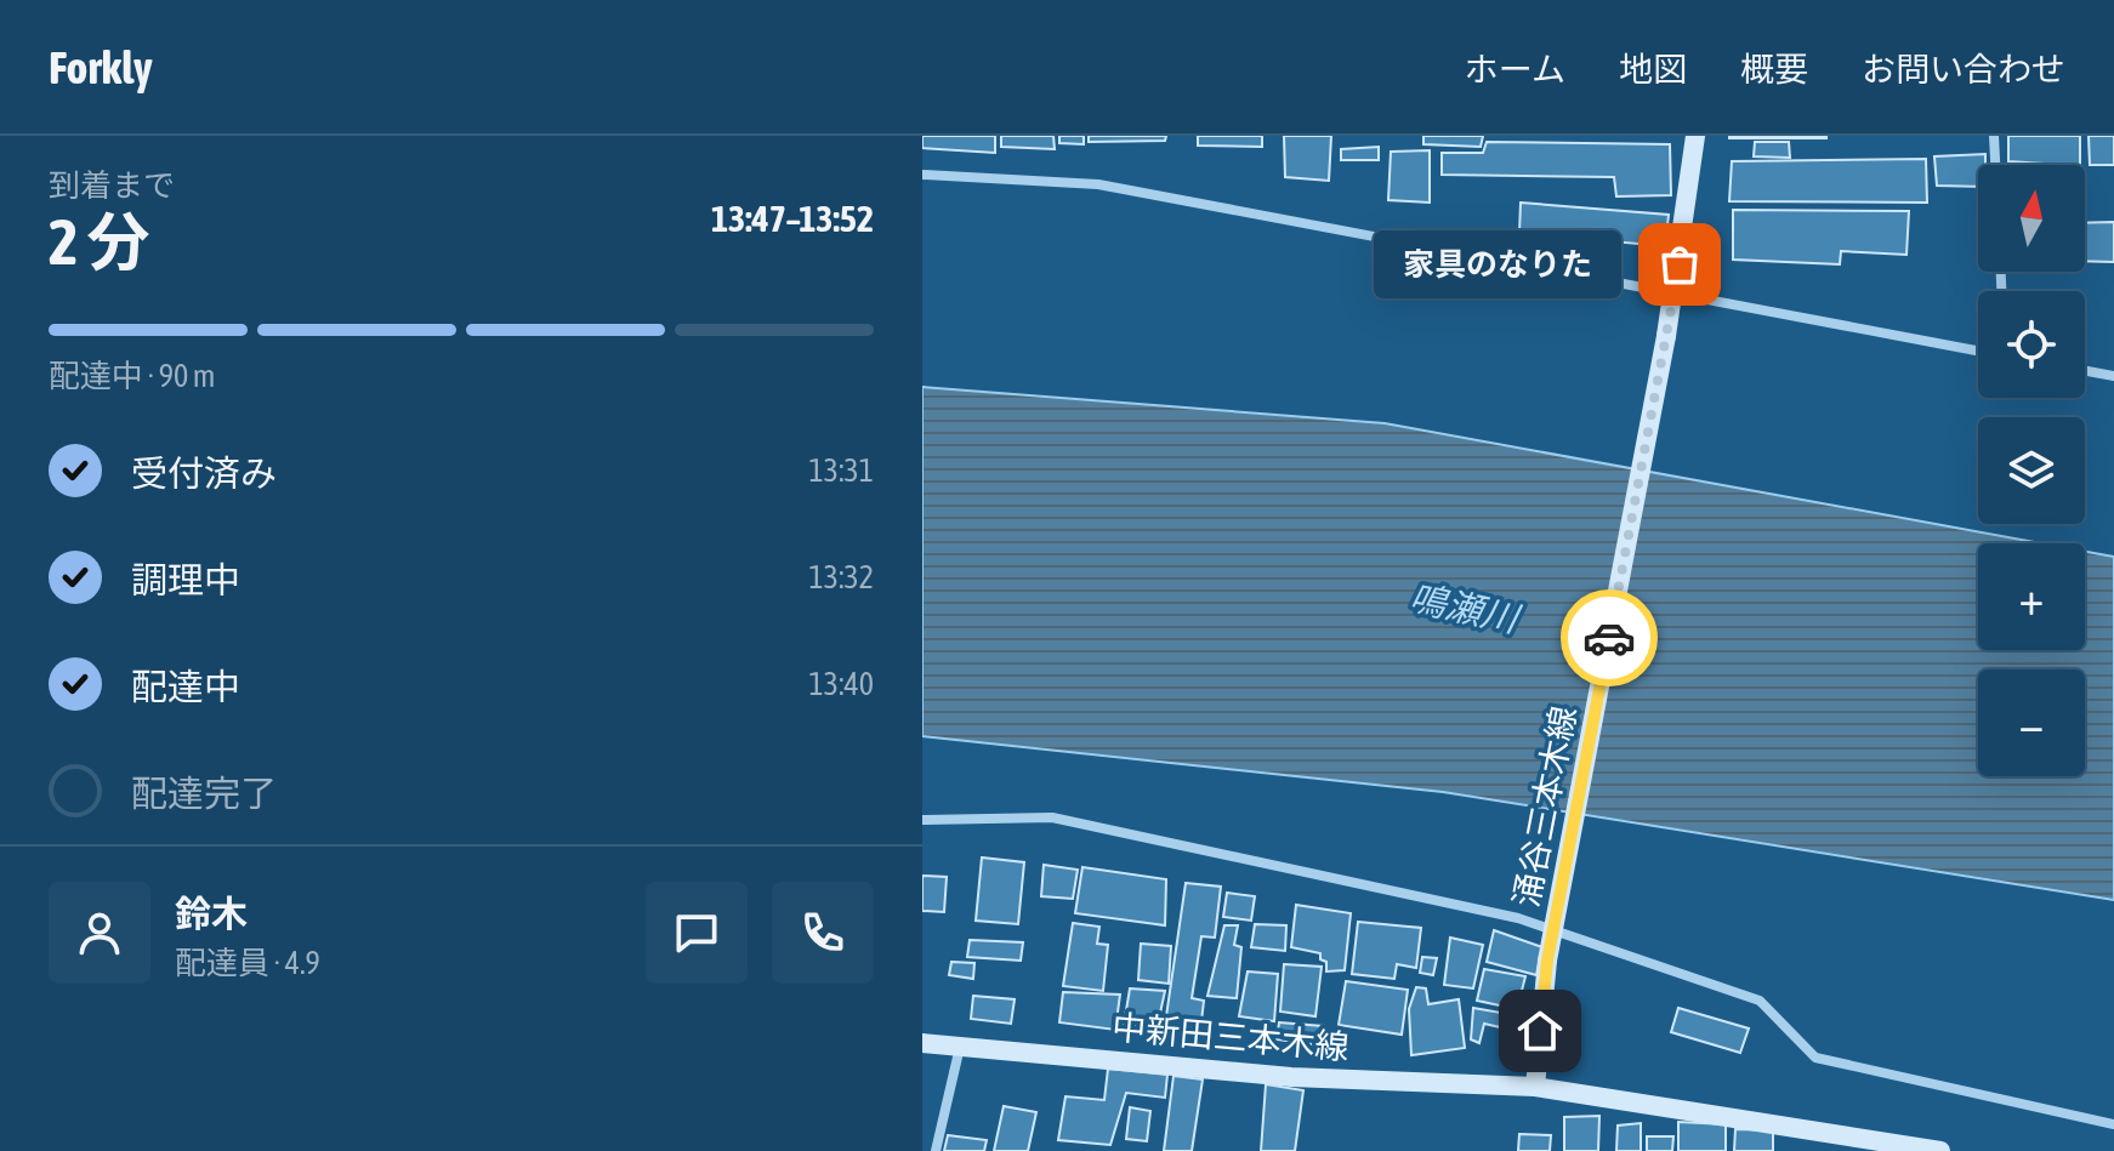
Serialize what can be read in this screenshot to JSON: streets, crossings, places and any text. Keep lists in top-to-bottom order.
{
  "streets": {
    "main road": ["涌谷三本木線", "中新田三本木線"]
  },
  "crossings": [
    ["涌谷三本木線", "中新田三本木線"]
  ],
  "water": ["鳴瀬川"],
  "places": ["家具のなりた"],
  "north": "top",
  "page": {
    "header": "Forkly",
    "nav": [
      "ホーム",
      "地図",
      "概要",
      "お問い合わせ"
    ],
    "heading": ["2 分", "到着まで", "13:47–13:52"],
    "panel": ["鈴木", "配達員 · 4.9"],
    "map_buttons": ["+", "−"],
    "bubble": "家具のなりた",
    "bar": "配達中 · 90 m",
    "list": [
      ["受付済み", "13:31"],
      ["調理中", "13:32"],
      ["配達中", "13:40"],
      "配達完了"
    ]
  }
}
